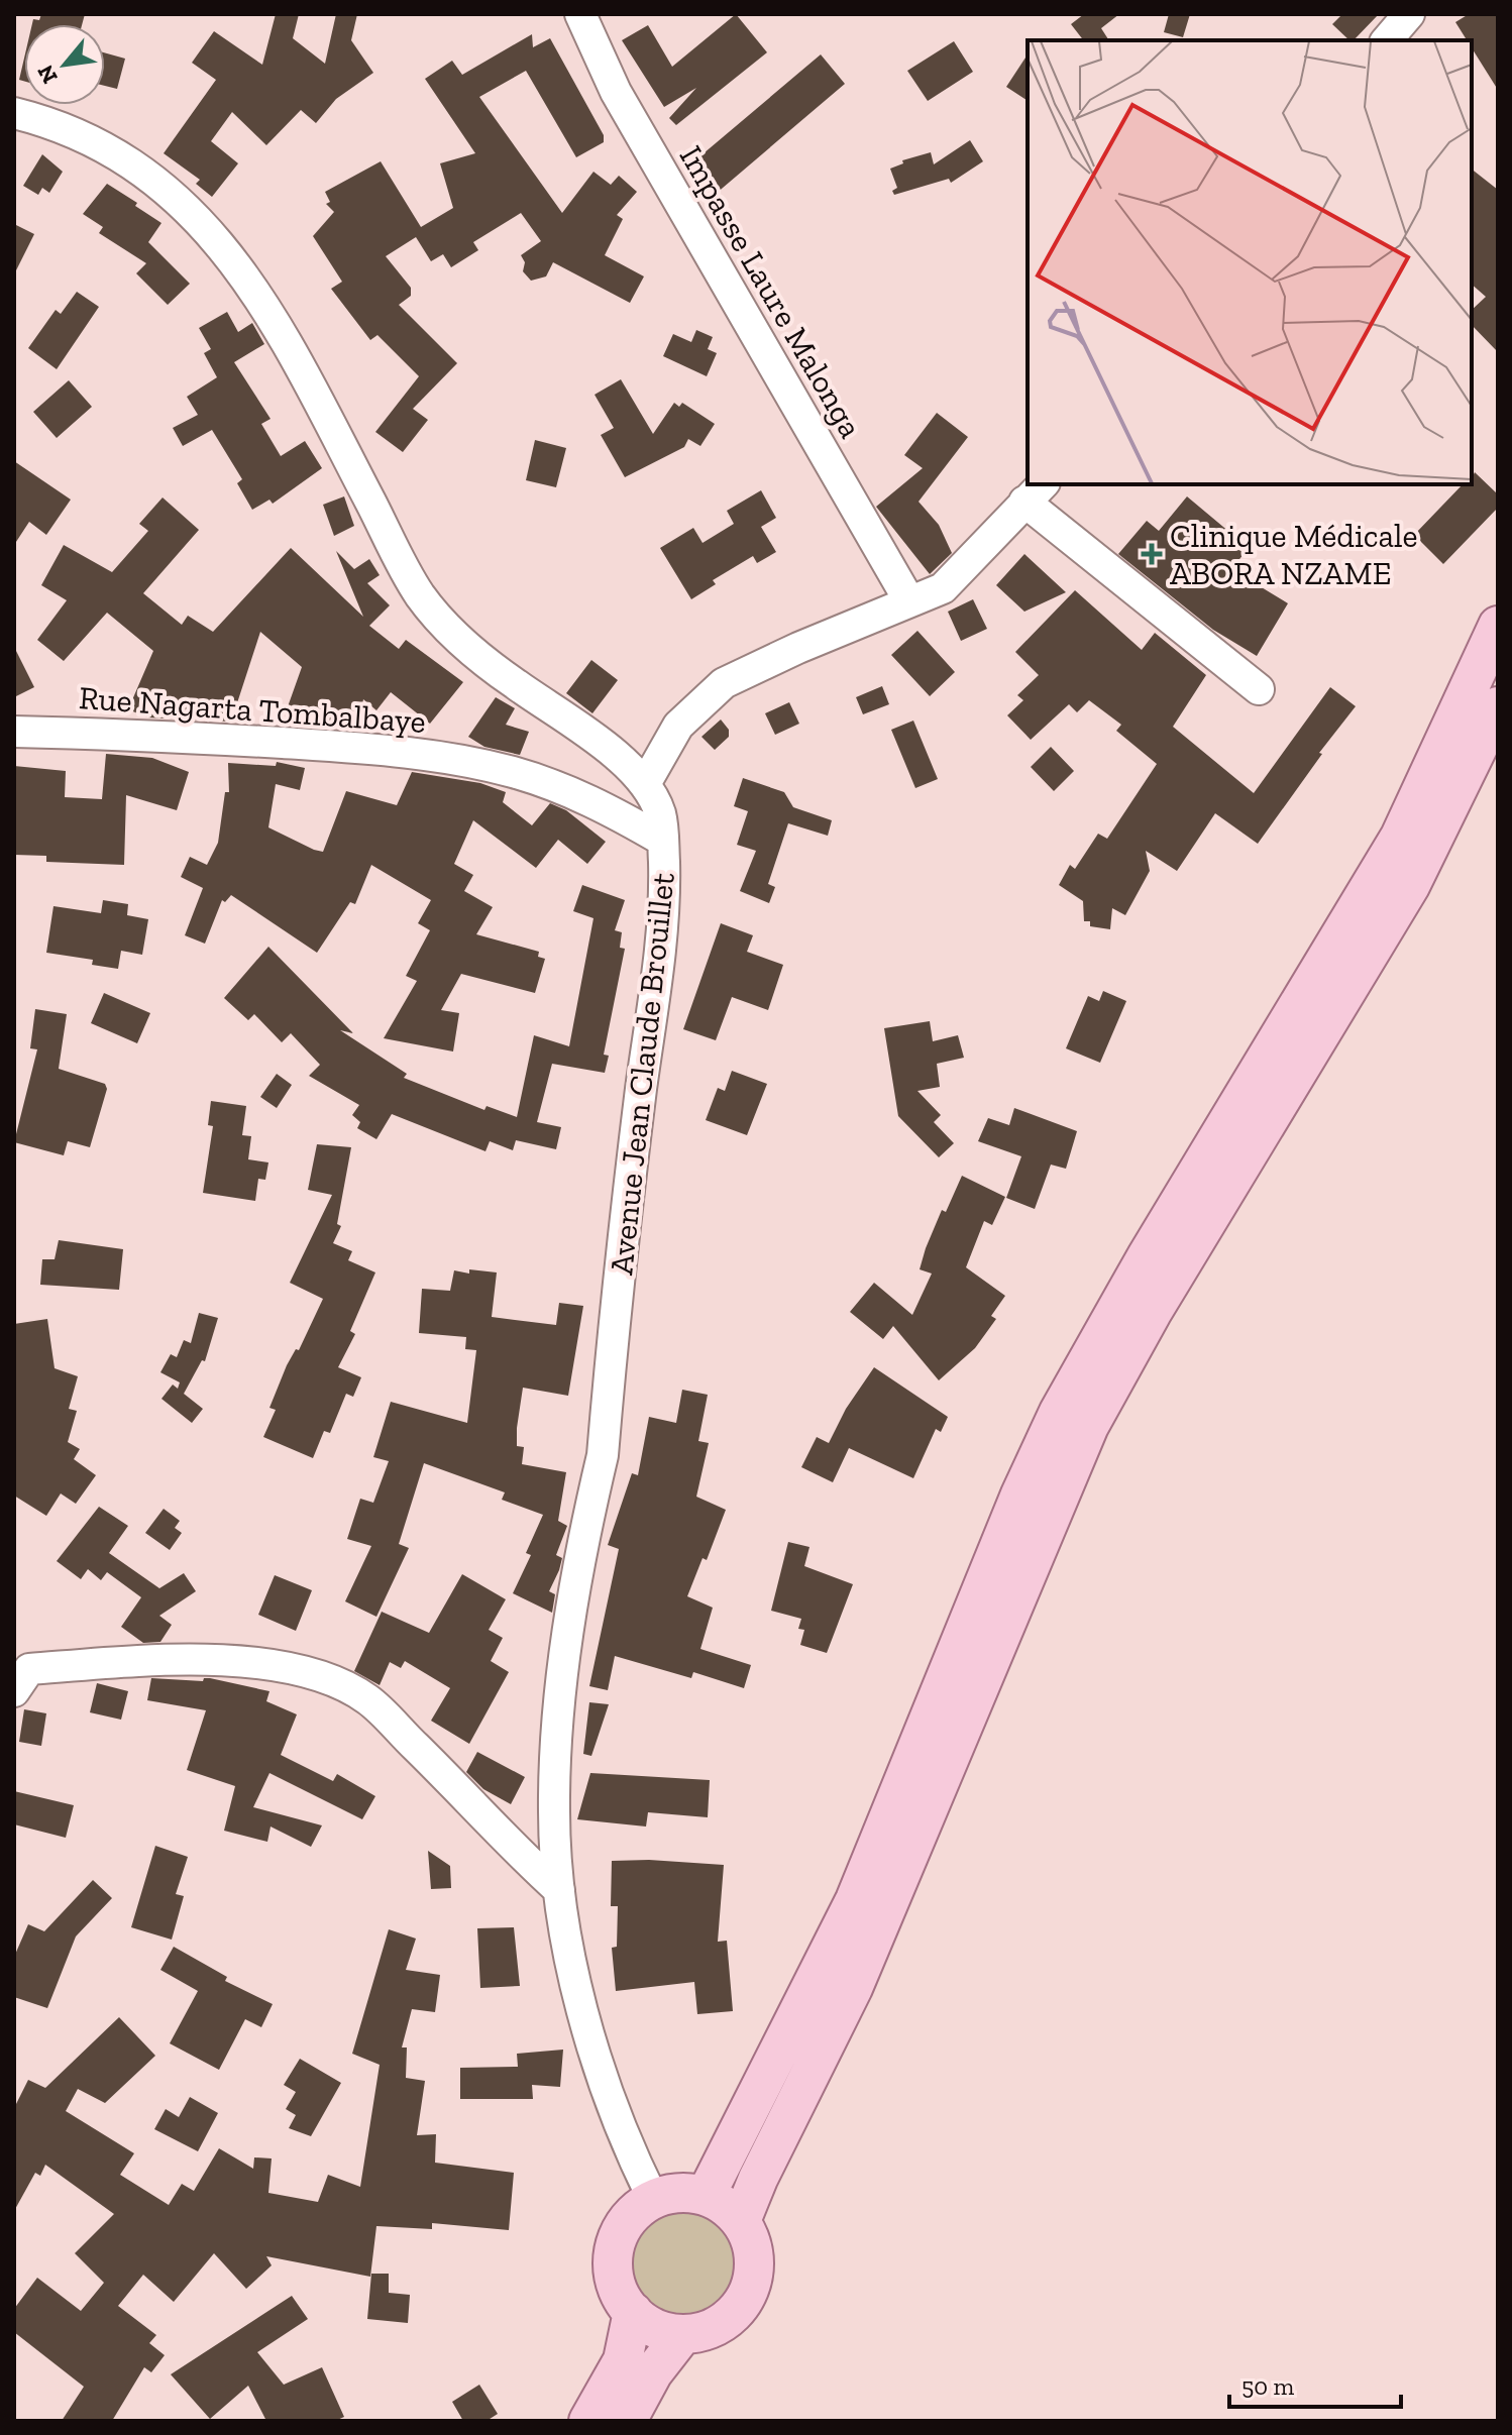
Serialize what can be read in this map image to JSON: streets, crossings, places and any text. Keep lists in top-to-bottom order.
{
  "streets": {
    "street": ["Impasse Laure Malonga", "Rue Nagarta Tombalbaye", "Avenue Jean Claude Brouillet"]
  },
  "crossings": [
    ["Rue Nagarta Tombalbaye", "Avenue Jean Claude Brouillet"]
  ],
  "places": {
    "health": ["Clinique Médicale ABORA NZAME"]
  },
  "scale_bar": "50 m",
  "north": "bottom left"
}
